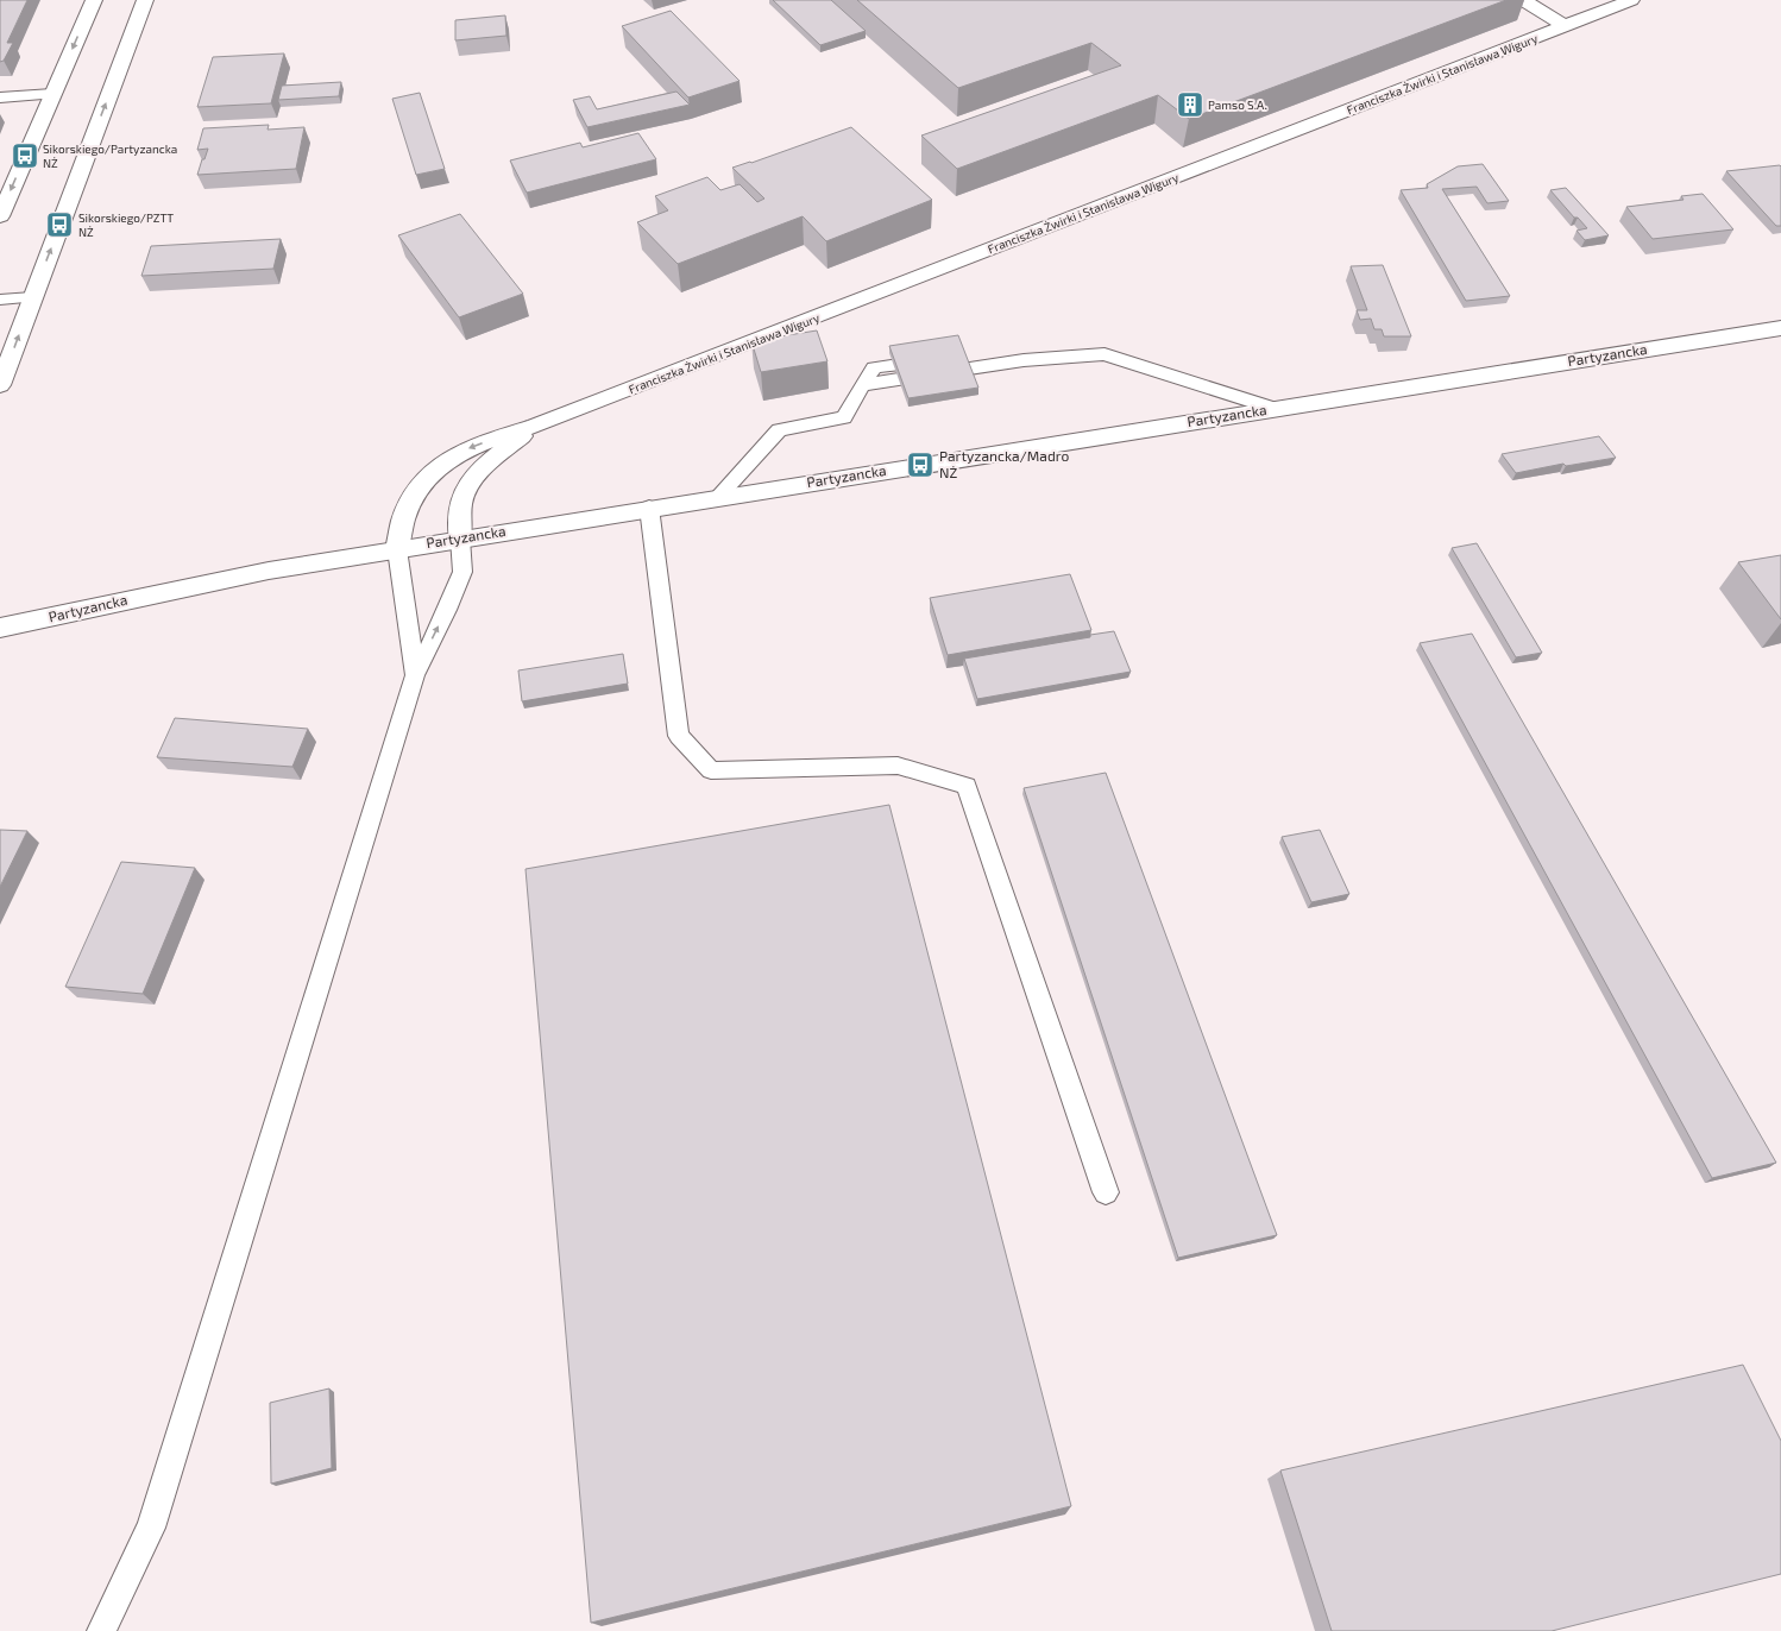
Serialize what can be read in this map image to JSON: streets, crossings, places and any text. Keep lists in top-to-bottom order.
{
  "streets": {
    "main road": ["Franciszka Żwirki i Stanisława Wigury", "Partyzancka"]
  },
  "crossings": [
    ["Franciszka Żwirki i Stanisława Wigury", "Partyzancka"]
  ],
  "places": {
    "building": ["Pamso S.A."],
    "bus stop": ["Sikorskiego/Partyzancka NŻ", "Sikorskiego/PZTT NŻ", "Partyzancka/Madro NŻ"]
  }
}
